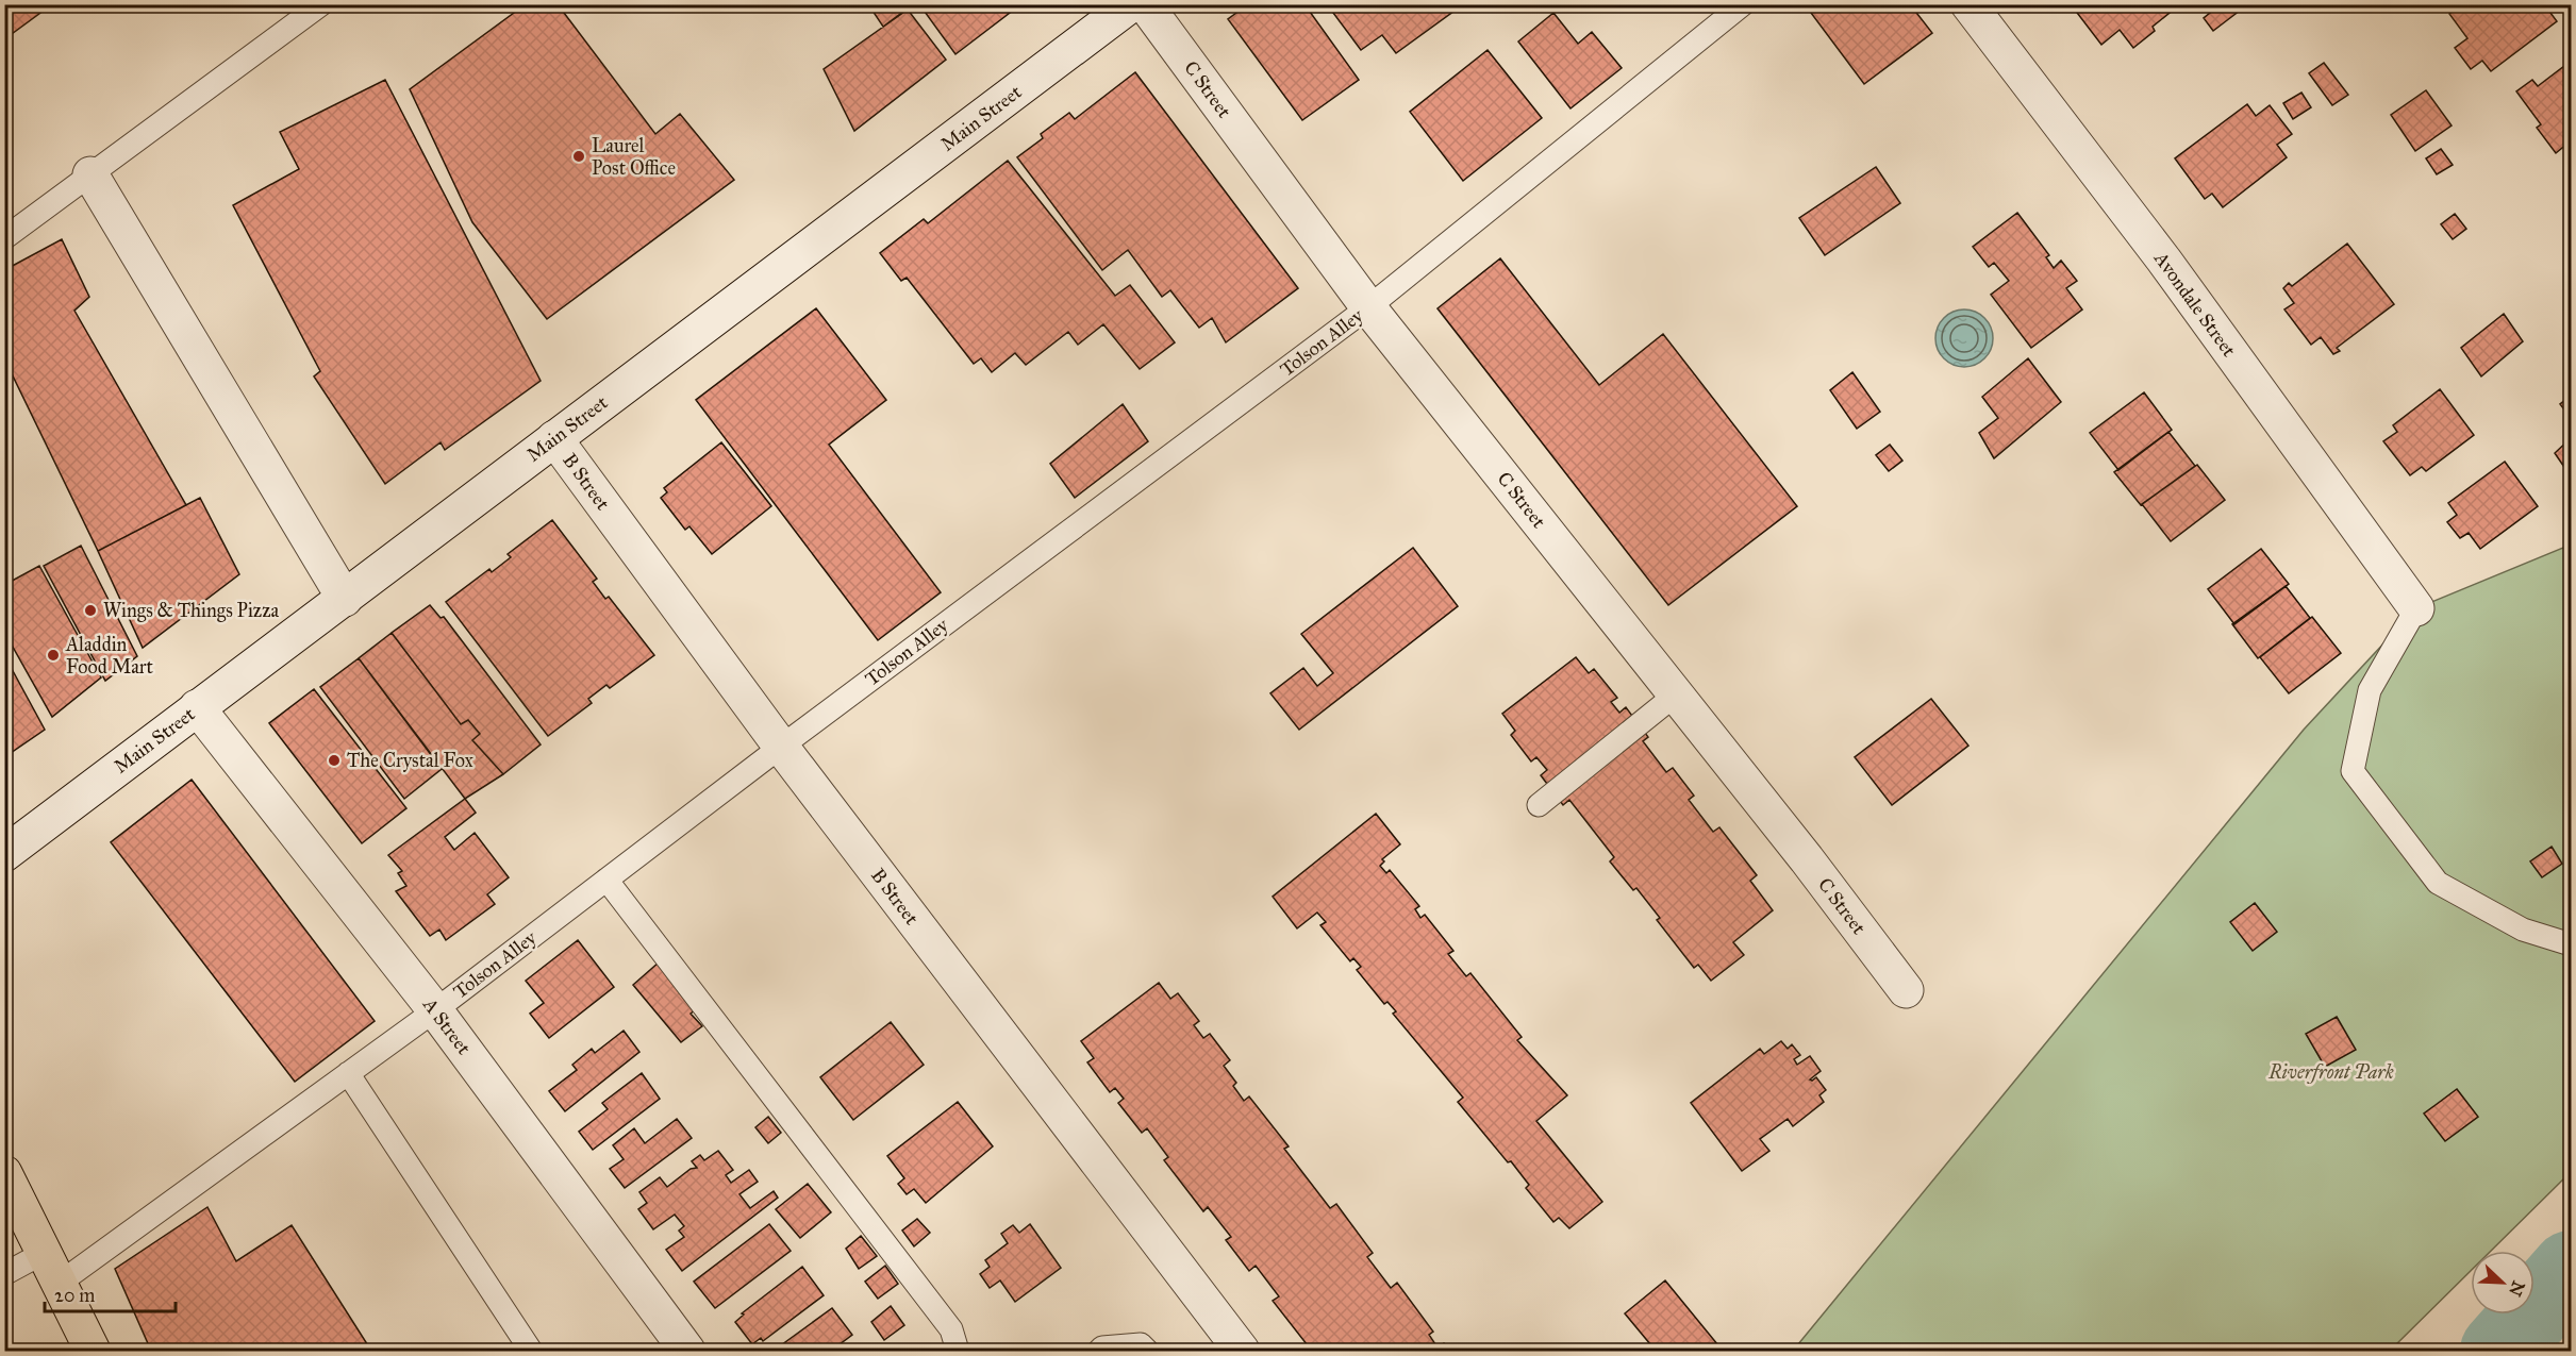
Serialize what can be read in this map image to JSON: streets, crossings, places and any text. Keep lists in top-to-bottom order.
{
  "streets": {
    "street": [
      "C Street",
      "Main Street",
      "Avondale Street",
      "B Street",
      "A Street"
    ],
    "lane": ["Tolson Alley"]
  },
  "crossings": [
    ["C Street", "Tolson Alley"],
    ["Main Street", "B Street"],
    ["Main Street", "A Street"],
    ["Tolson Alley", "B Street"],
    ["Tolson Alley", "A Street"]
  ],
  "parks": ["Riverfront Park"],
  "places": [
    "Laurel Post Office",
    "Wings & Things Pizza",
    "Aladdin Food Mart",
    "The Crystal Fox"
  ],
  "scale_bar": "20 m",
  "north": "bottom right"
}
